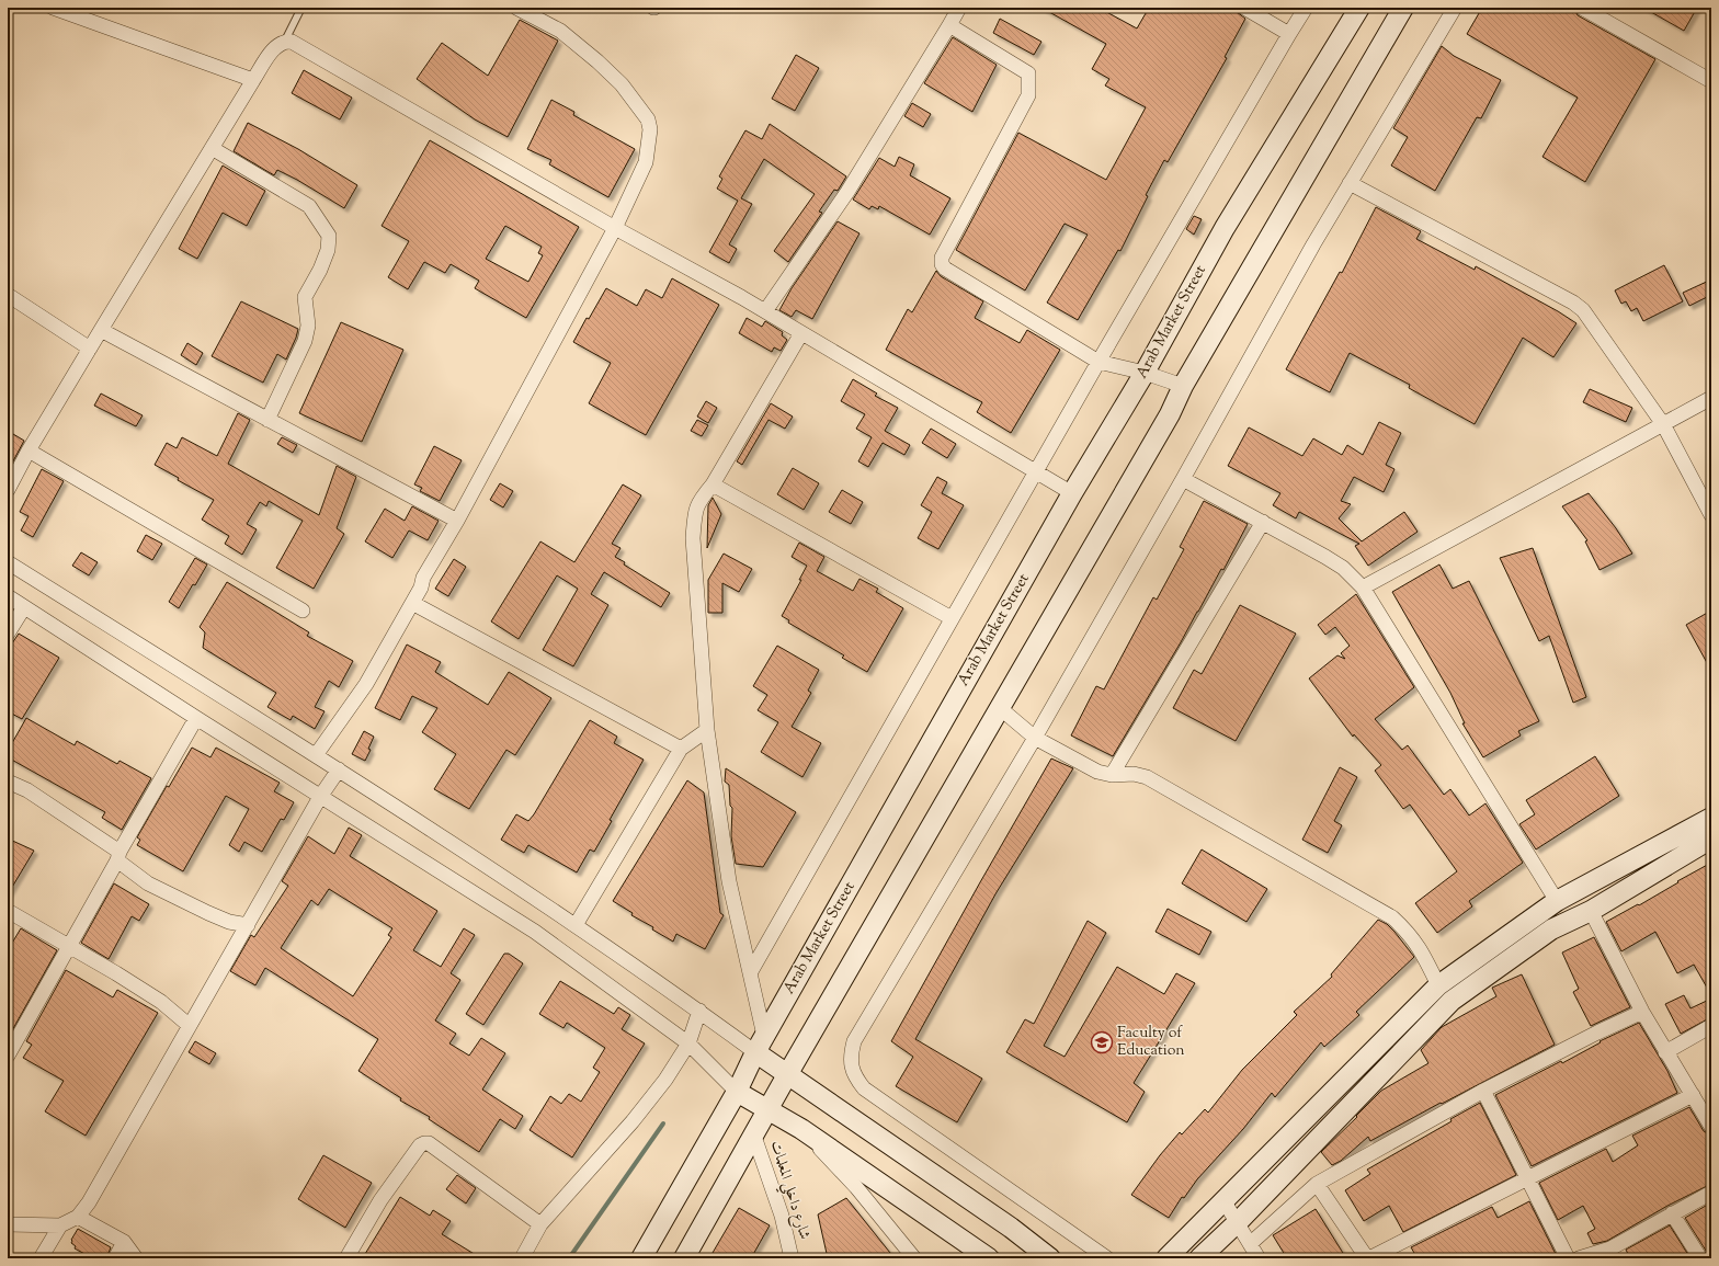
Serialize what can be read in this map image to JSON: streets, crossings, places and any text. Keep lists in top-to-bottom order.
{
  "streets": {
    "main road": ["Arab Market Street"],
    "street": ["شارع داخلي المعلمات"]
  },
  "places": {
    "school or university": ["Faculty of Education"]
  }
}
